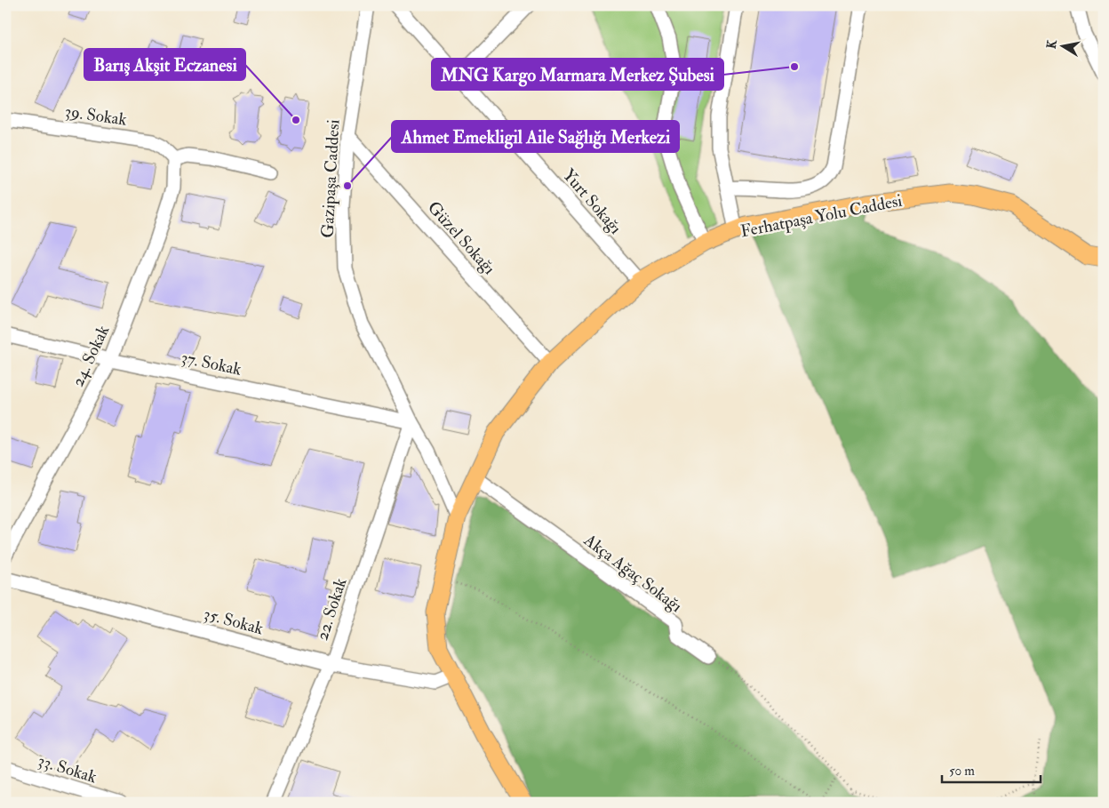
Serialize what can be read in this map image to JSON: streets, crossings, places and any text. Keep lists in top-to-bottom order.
{
  "streets": {
    "main road": ["Ferhatpaşa Yolu Caddesi"],
    "street": [
      "39. Sokak",
      "Gazipaşa Caddesi",
      "Yurt Sokağı",
      "Güzel Sokağı",
      "24. Sokak",
      "37. Sokak",
      "Akça Ağaç Sokağı",
      "22. Sokak",
      "35. Sokak",
      "33. Sokak"
    ]
  },
  "crossings": [
    ["39. Sokak", "24. Sokak"],
    ["Gazipaşa Caddesi", "Ferhatpaşa Yolu Caddesi"],
    ["Gazipaşa Caddesi", "Güzel Sokağı"],
    ["Gazipaşa Caddesi", "37. Sokak"],
    ["Gazipaşa Caddesi", "22. Sokak"],
    ["Yurt Sokağı", "Ferhatpaşa Yolu Caddesi"],
    ["Ferhatpaşa Yolu Caddesi", "Güzel Sokağı"],
    ["Ferhatpaşa Yolu Caddesi", "Akça Ağaç Sokağı"],
    ["Ferhatpaşa Yolu Caddesi", "35. Sokak"],
    ["24. Sokak", "37. Sokak"],
    ["37. Sokak", "22. Sokak"],
    ["22. Sokak", "35. Sokak"]
  ],
  "places": ["MNG Kargo Marmara Merkez Şubesi", "Barış Akşit Eczanesi", "Ahmet Emekligil Aile Sağlığı Merkezi"],
  "scale_bar": "50 m",
  "north": "left"
}
